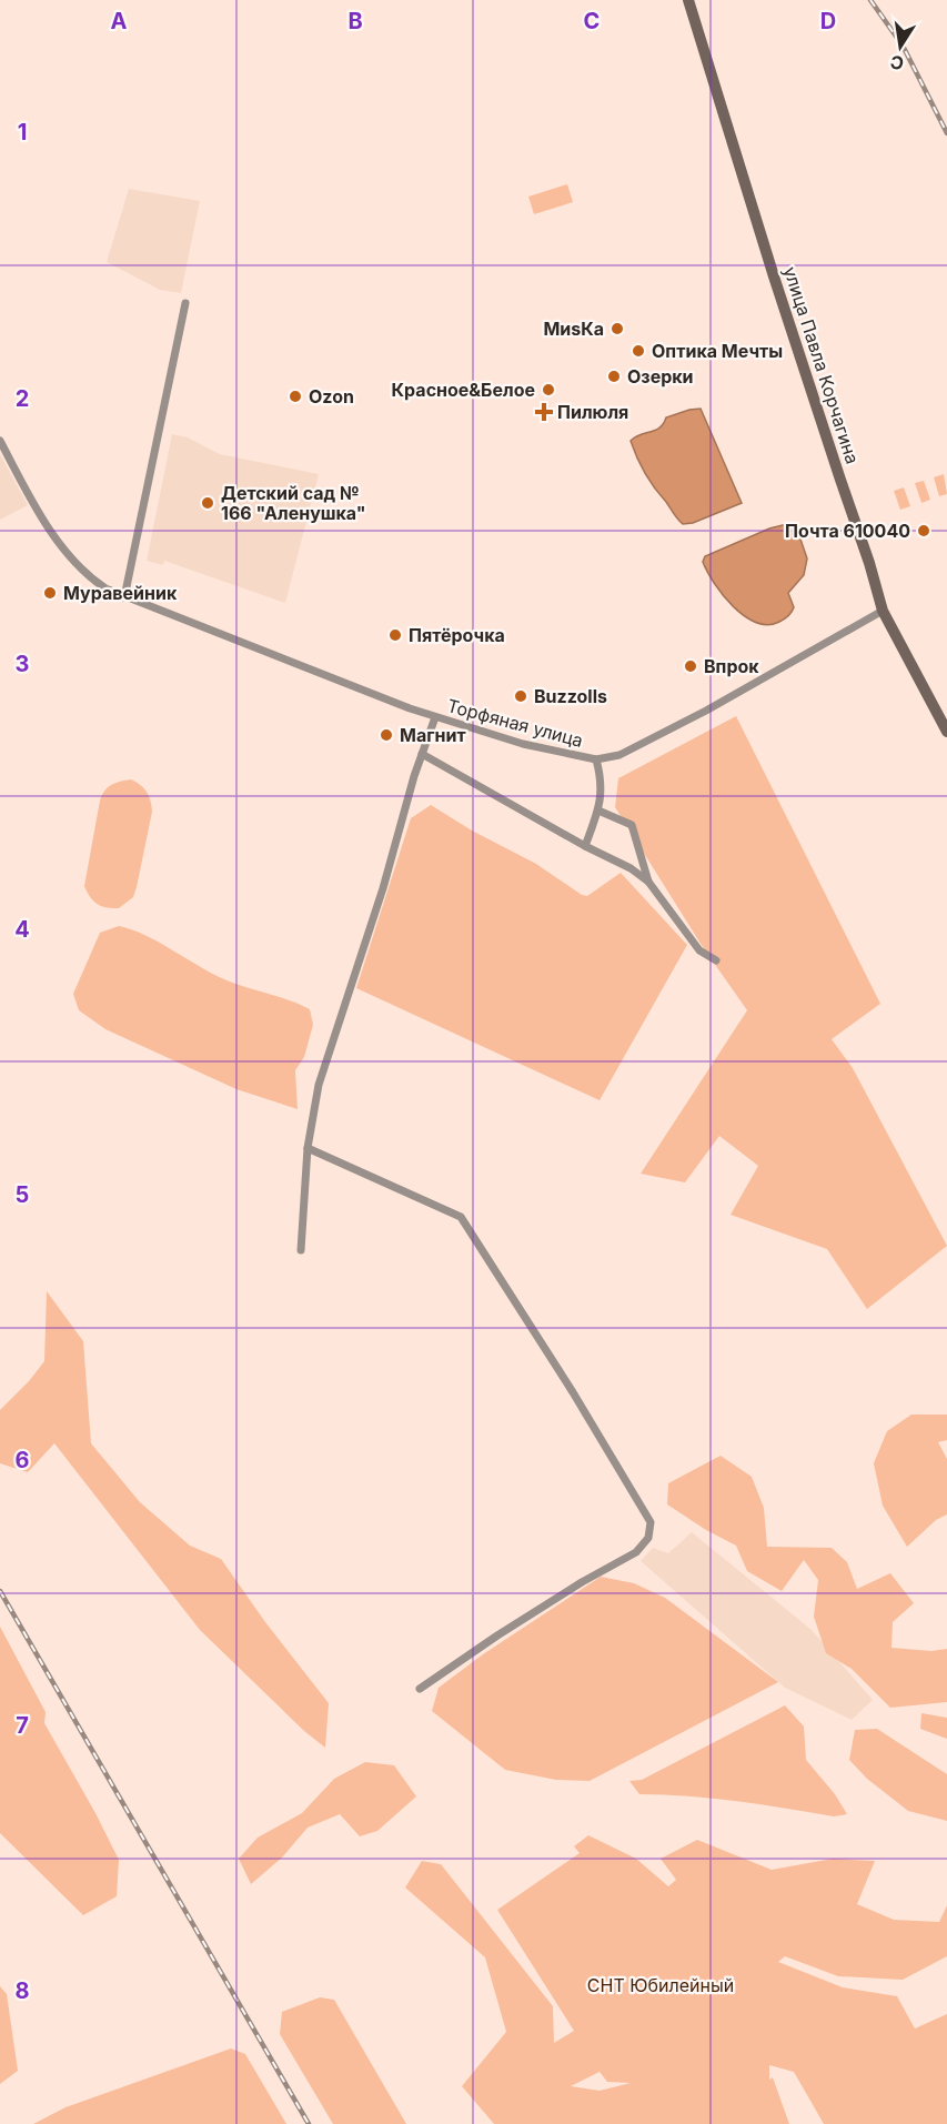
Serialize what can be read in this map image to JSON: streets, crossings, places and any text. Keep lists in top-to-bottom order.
{
  "streets": {
    "main road": ["улица Павла Корчагина"],
    "street": ["Торфяная улица"]
  },
  "crossings": [
    ["улица Павла Корчагина", "Торфяная улица"]
  ],
  "parks": ["СНТ Юбилейный"],
  "places": {
    "other": [
      "МиsКа",
      "Оптика Мечты",
      "Озерки",
      "Красное&Белое",
      "Ozon",
      "Детский сад № 166 \"Аленушка\"",
      "Почта 610040",
      "Муравейник",
      "Пятёрочка",
      "Впрок",
      "Buzzolls",
      "Магнит"
    ],
    "health": ["Пилюля"]
  },
  "north": "bottom",
  "grid": {
    "columns": [
      "A",
      "B",
      "C",
      "D"
    ],
    "rows": [
      "1",
      "2",
      "3",
      "4",
      "5",
      "6",
      "7",
      "8"
    ]
  }
}
